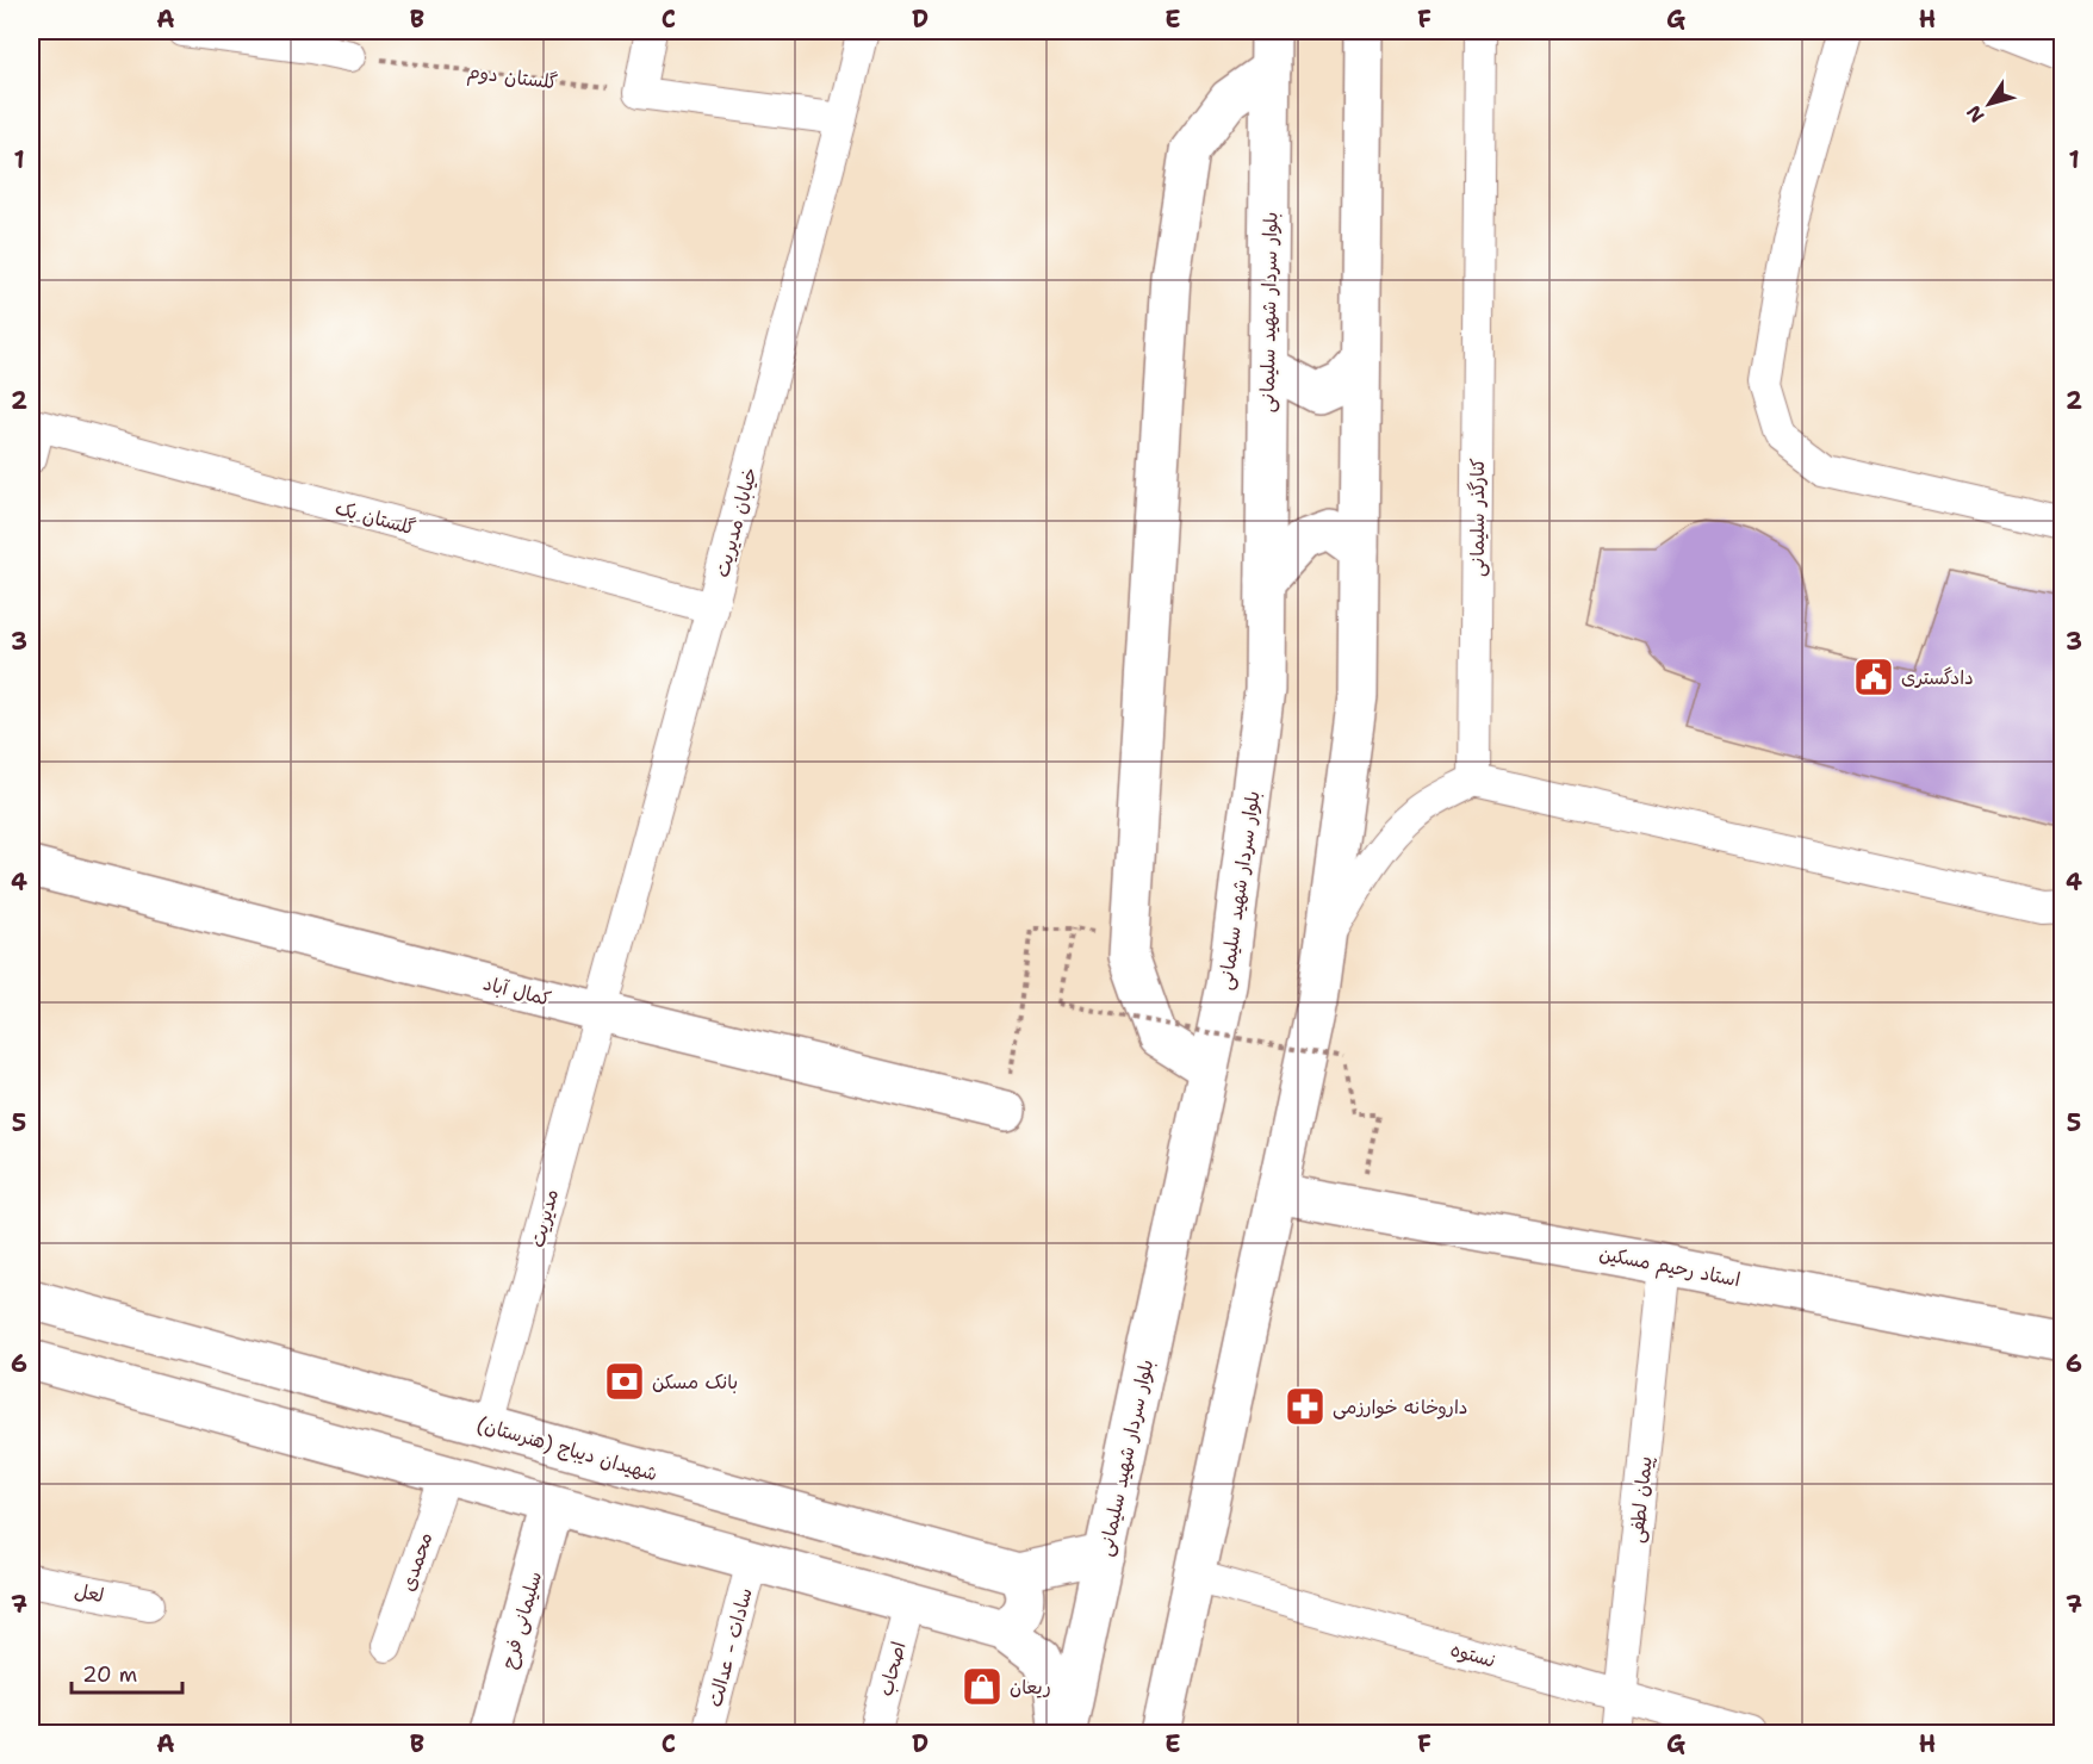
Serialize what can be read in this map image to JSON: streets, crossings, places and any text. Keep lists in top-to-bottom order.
{
  "streets": {
    "main road": [
      "بلوار سردار شهید سلیمانی",
      "کمال آباد",
      "استاد رحیم مسکین",
      "شهیدان دیباج (هنرستان)",
      "سلیمانی فرح"
    ],
    "street": [
      "گلستان یک",
      "کنارگذر سلیمانی",
      "خیابان مدیریت",
      "مدیریت",
      "پیمان لطفی",
      "محمدی",
      "لعل",
      "سادات - عدالت",
      "نستوه",
      "اصحاب"
    ],
    "path": ["گلستان دوم"]
  },
  "crossings": [
    ["بلوار سردار شهید سلیمانی", "شهیدان دیباج (هنرستان)"],
    ["گلستان یک", "خیابان مدیریت"],
    ["خیابان مدیریت", "کمال آباد"],
    ["خیابان مدیریت", "مدیریت"],
    ["کمال آباد", "مدیریت"],
    ["مدیریت", "شهیدان دیباج (هنرستان)"],
    ["استاد رحیم مسکین", "پیمان لطفی"],
    ["پیمان لطفی", "نستوه"]
  ],
  "places": {
    "public building": ["دادگستری"],
    "bank": ["بانک مسکن"],
    "pharmacy": ["داروخانه خوارزمی"],
    "shop": ["ریعان"]
  },
  "scale_bar": "20 m",
  "north": "bottom left",
  "grid": {
    "columns": [
      "A",
      "B",
      "C",
      "D",
      "E",
      "F",
      "G",
      "H"
    ],
    "rows": [
      "1",
      "2",
      "3",
      "4",
      "5",
      "6",
      "7"
    ]
  }
}
